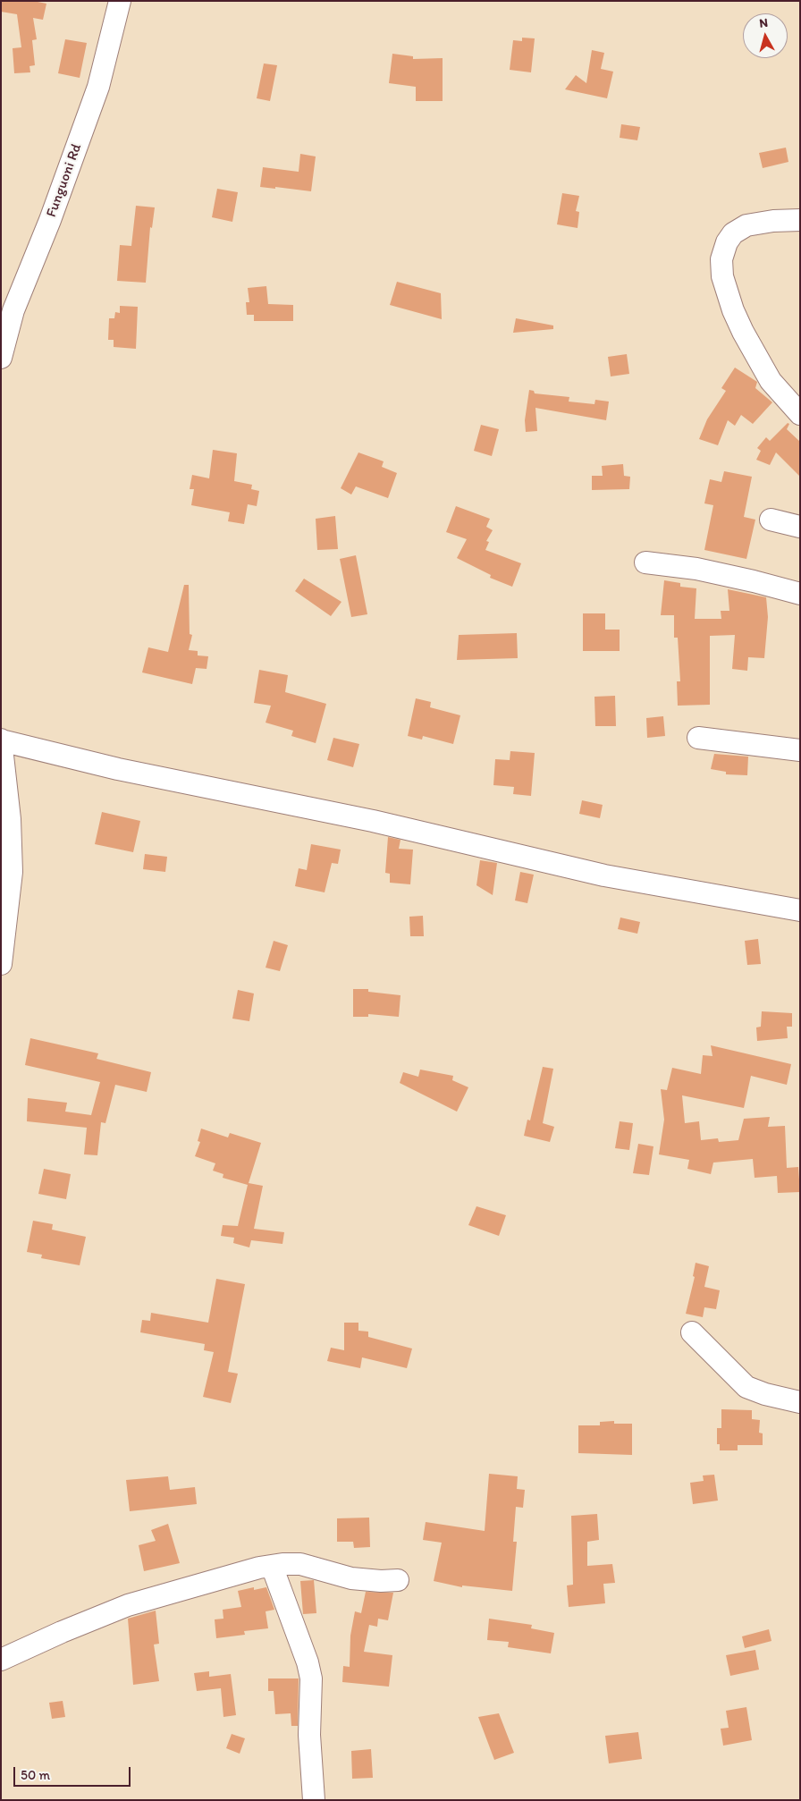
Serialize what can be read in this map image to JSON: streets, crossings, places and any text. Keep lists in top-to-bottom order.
{
  "streets": {
    "street": ["Funguoni Rd"]
  },
  "scale_bar": "50 m",
  "north": "top"
}
